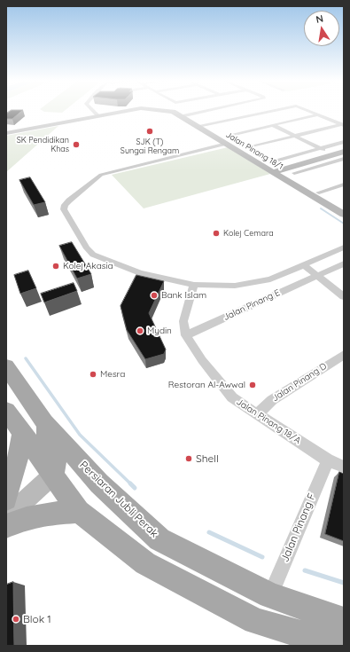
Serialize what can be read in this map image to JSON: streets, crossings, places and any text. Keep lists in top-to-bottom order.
{
  "streets": {
    "main road": ["Persiaran Jubli Perak"],
    "street": [
      "Jalan Pinang 18/1",
      "Jalan Pinang E",
      "Jalan Pinang D",
      "Jalan Pinang 18/A",
      "Jalan Pinang F"
    ]
  },
  "crossings": [
    ["Jalan Pinang E", "Jalan Pinang 18/A"],
    ["Jalan Pinang D", "Jalan Pinang 18/A"],
    ["Jalan Pinang 18/A", "Jalan Pinang F"],
    ["Persiaran Jubli Perak", "Jalan Pinang F"]
  ],
  "places": [
    "SJK (T) Sungai Rengam",
    "SK Pendidikan Khas",
    "Kolej Cemara",
    "Kolej Akasia",
    "Bank Islam",
    "Mydin",
    "Mesra",
    "Restoran Al-Awwal",
    "Shell",
    "Blok 1"
  ],
  "north": "top"
}
